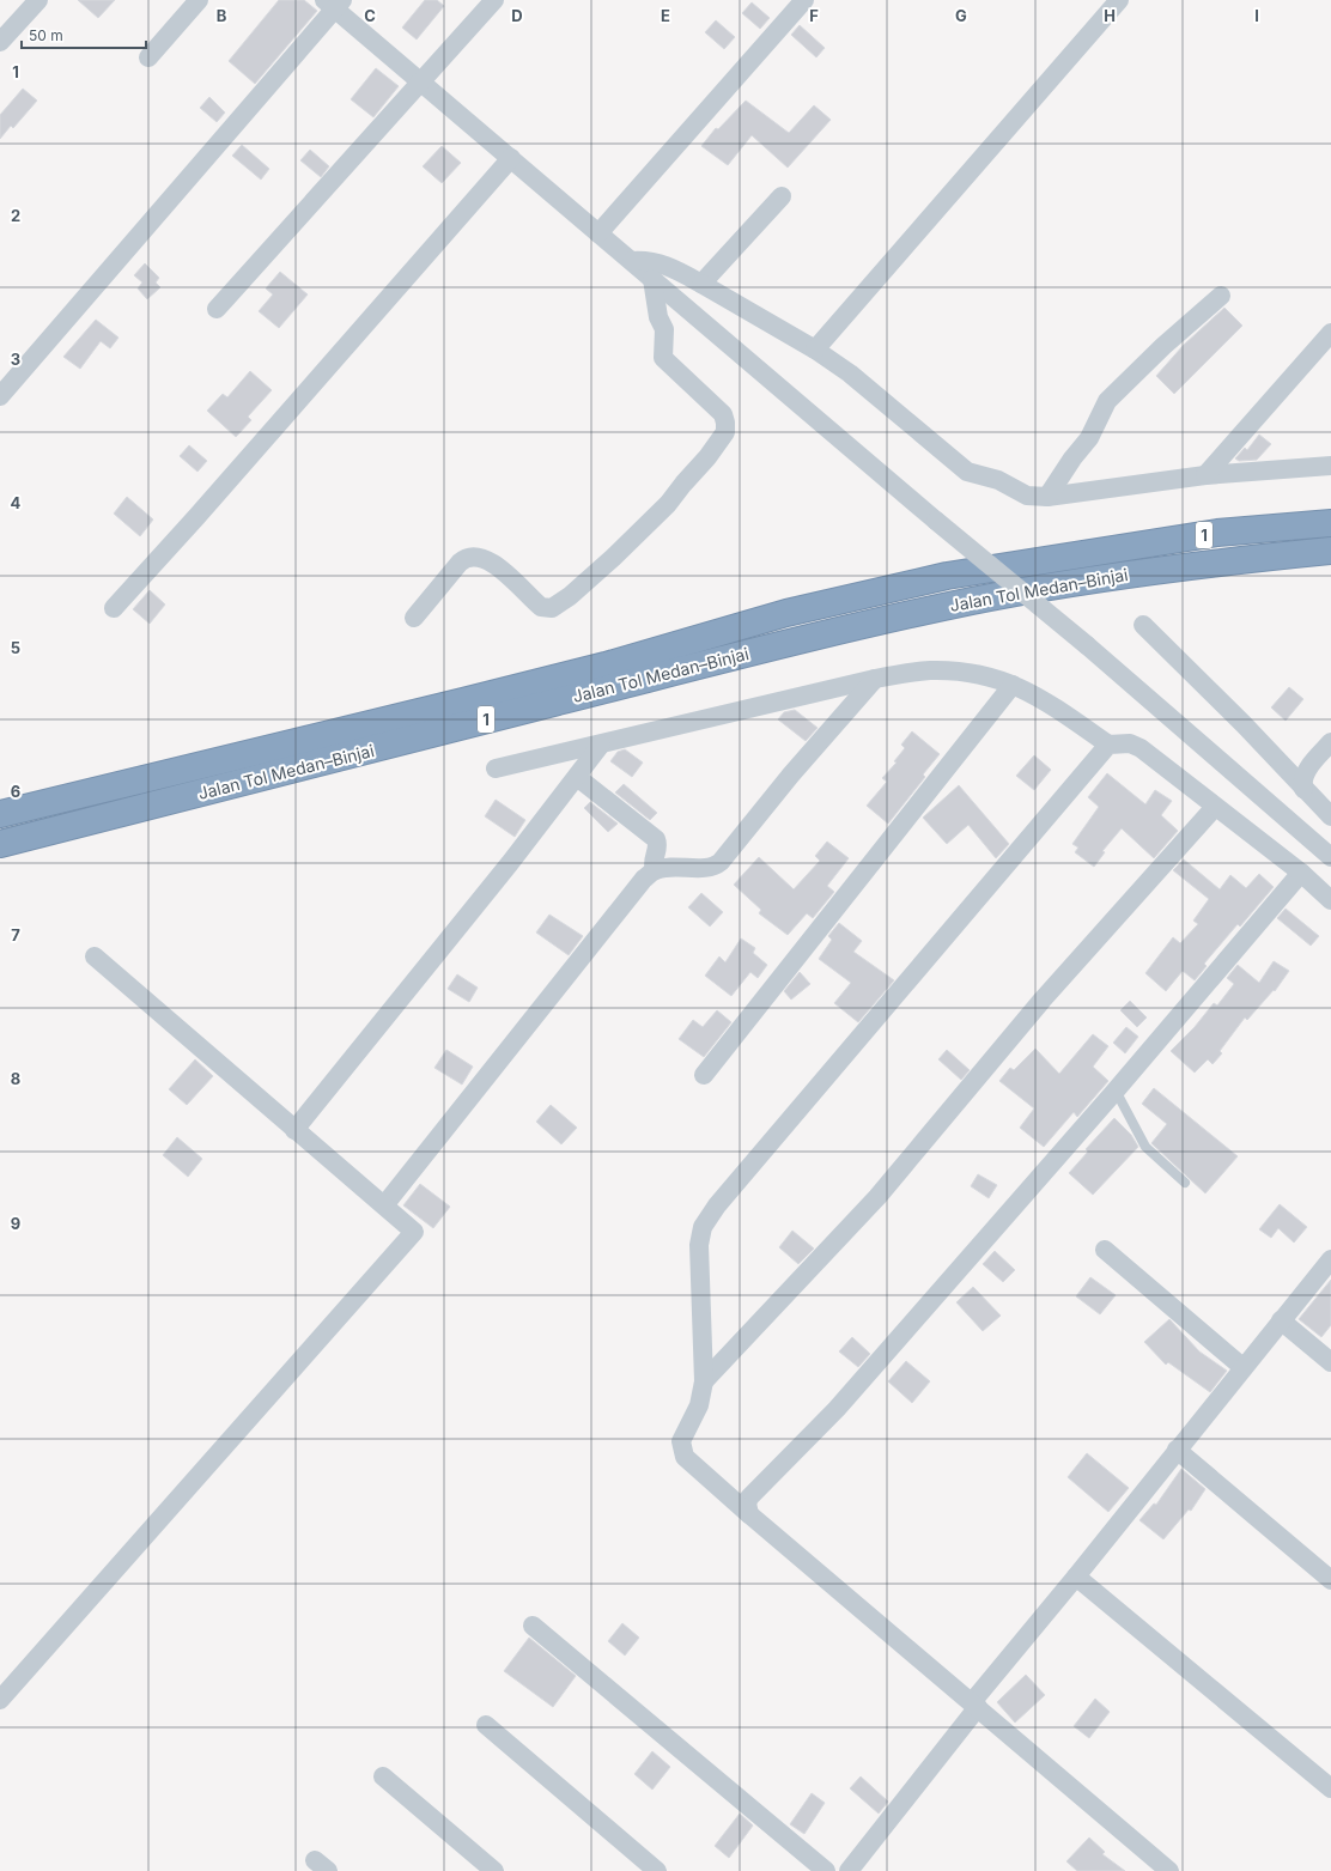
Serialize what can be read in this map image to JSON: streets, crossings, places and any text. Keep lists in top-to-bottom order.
{
  "streets": {
    "highway": ["1", "Jalan Tol Medan–Binjai"]
  },
  "scale_bar": "50 m",
  "grid": {
    "columns": [
      "B",
      "C",
      "D",
      "E",
      "F",
      "G",
      "H",
      "I"
    ],
    "rows": [
      "1",
      "2",
      "3",
      "4",
      "5",
      "6",
      "7",
      "8",
      "9"
    ]
  }
}
